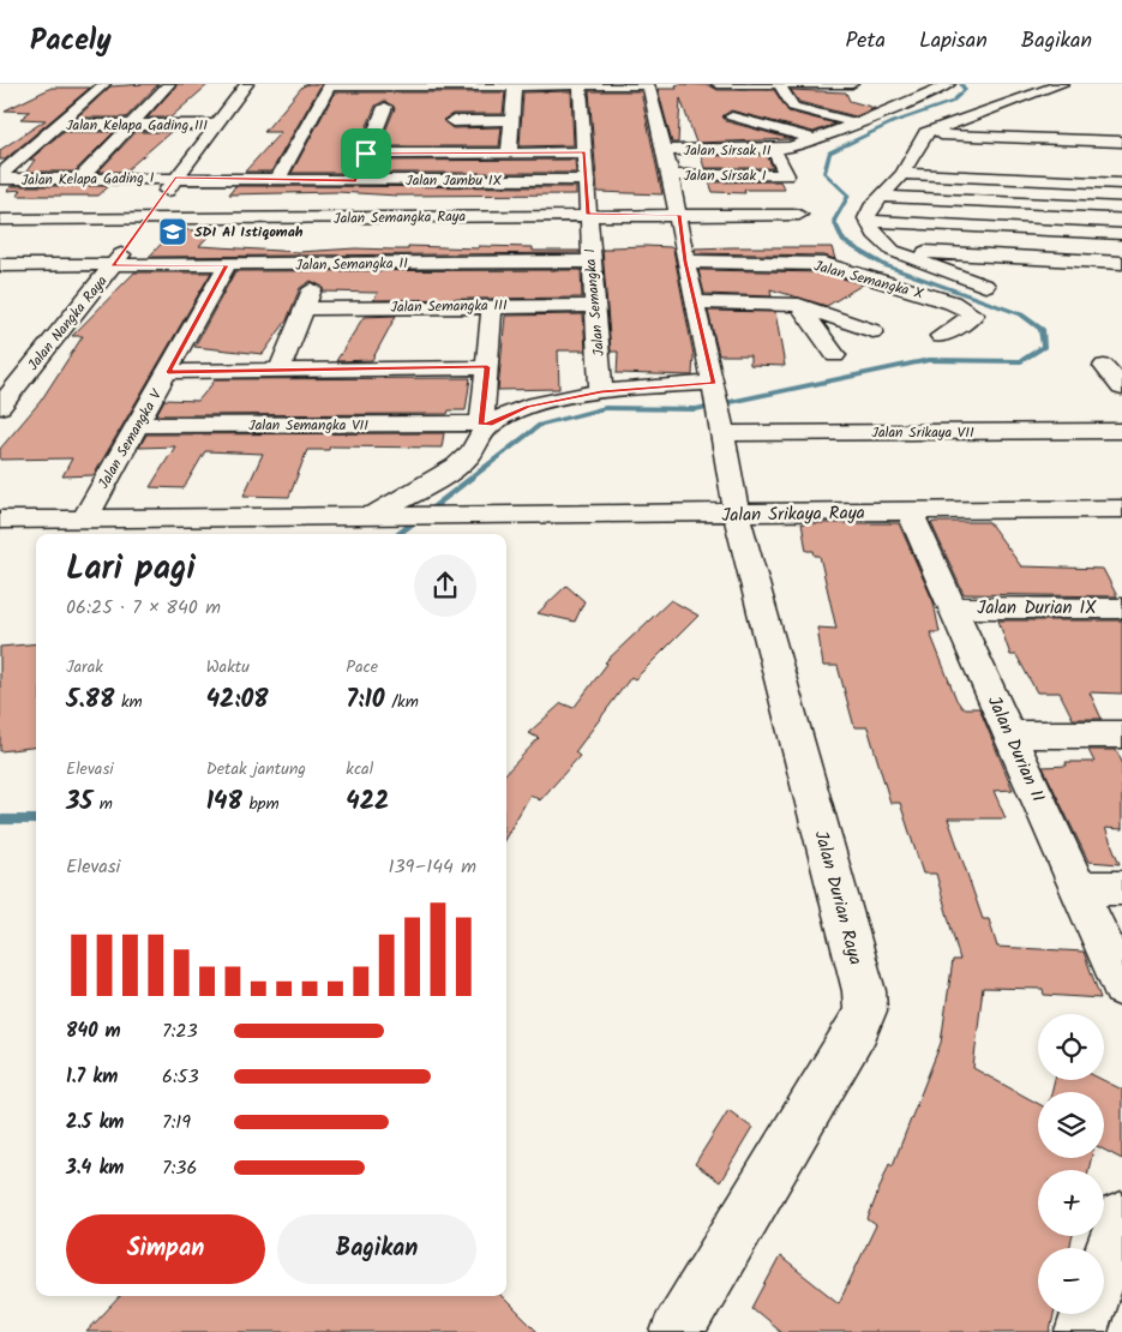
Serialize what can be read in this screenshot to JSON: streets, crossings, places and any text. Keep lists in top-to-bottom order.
{
  "streets": {
    "street": [
      "Jalan Kelapa Gading III",
      "Jalan Sirsak II",
      "Jalan Sirsak I",
      "Jalan Kelapa Gading I",
      "Jalan Jambu IX",
      "Jalan Semangka Raya",
      "Jalan Semangka II",
      "Jalan Semangka X",
      "Jalan Semangka I",
      "Jalan Semangka III",
      "Jalan Nangka Raya",
      "Jalan Semangka VII",
      "Jalan Srikaya VII",
      "Jalan Semangka V",
      "Jalan Srikaya Raya",
      "Jalan Durian IX",
      "Jalan Durian II",
      "Jalan Durian Raya"
    ]
  },
  "crossings": [
    ["Jalan Kelapa Gading III", "Jalan Nangka Raya"],
    ["Jalan Sirsak II", "Jalan Sirsak I"],
    ["Jalan Sirsak II", "Jalan Durian Raya"],
    ["Jalan Sirsak I", "Jalan Durian Raya"],
    ["Jalan Kelapa Gading I", "Jalan Jambu IX"],
    ["Jalan Kelapa Gading I", "Jalan Nangka Raya"],
    ["Jalan Jambu IX", "Jalan Semangka I"],
    ["Jalan Jambu IX", "Jalan Nangka Raya"],
    ["Jalan Semangka Raya", "Jalan Semangka I"],
    ["Jalan Semangka Raya", "Jalan Nangka Raya"],
    ["Jalan Semangka Raya", "Jalan Durian Raya"],
    ["Jalan Semangka II", "Jalan Semangka I"],
    ["Jalan Semangka II", "Jalan Nangka Raya"],
    ["Jalan Semangka II", "Jalan Semangka V"],
    ["Jalan Semangka X", "Jalan Durian Raya"],
    ["Jalan Semangka I", "Jalan Semangka III"],
    ["Jalan Semangka I", "Jalan Srikaya VII"],
    ["Jalan Semangka VII", "Jalan Srikaya VII"],
    ["Jalan Semangka VII", "Jalan Semangka V"],
    ["Jalan Srikaya VII", "Jalan Durian Raya"],
    ["Jalan Srikaya Raya", "Jalan Durian II"],
    ["Jalan Srikaya Raya", "Jalan Durian Raya"],
    ["Jalan Durian IX", "Jalan Durian II"]
  ],
  "places": {
    "school or university": ["SDI Al Istiqomah"]
  },
  "page": {
    "header": "Pacely",
    "nav": ["Peta", "Lapisan", "Bagikan"],
    "heading": ["Lari pagi", "06:25 · 7 × 840 m"],
    "stats": [
      ["Jarak", "5.88 km"],
      ["Waktu", "42:08"],
      ["Pace", "7:10 /km"],
      ["Elevasi", "35 m"],
      ["Detak jantung", "148 bpm"],
      ["kcal", "422"]
    ],
    "chart": ["Elevasi", "139–144 m"],
    "list": [
      {
        "name": "840 m",
        "note": "7:23"
      },
      {
        "name": "1.7 km",
        "note": "6:53"
      },
      {
        "name": "2.5 km",
        "note": "7:19"
      },
      {
        "name": "3.4 km",
        "note": "7:36"
      }
    ],
    "map_buttons": ["+", "−"],
    "buttons": ["Simpan", "Bagikan"]
  }
}
